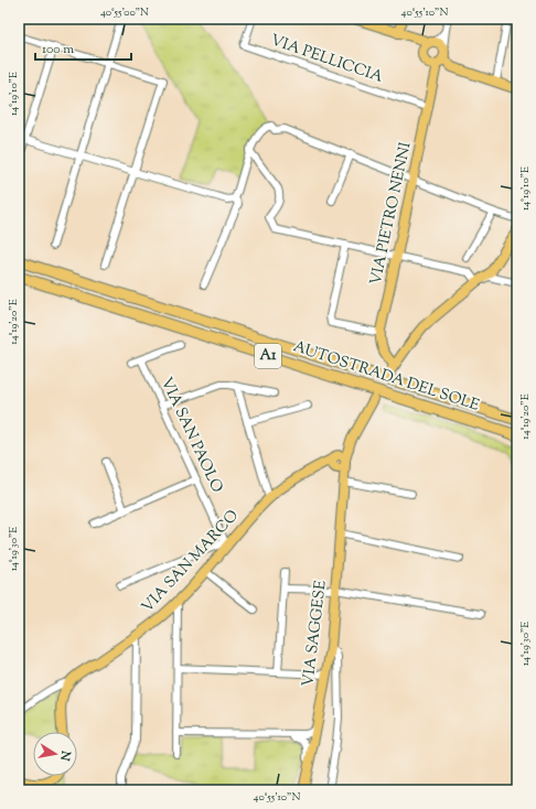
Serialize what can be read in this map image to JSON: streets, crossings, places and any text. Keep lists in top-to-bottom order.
{
  "streets": {
    "highway": ["A1", "AUTOSTRADA DEL SOLE"],
    "main road": ["VIA PIETRO NENNI", "VIA SAN MARCO", "VIA SAGGESE"],
    "street": ["VIA PELLICCIA", "VIA SAN PAOLO"]
  },
  "crossings": [
    ["VIA PELLICCIA", "VIA PIETRO NENNI"],
    ["VIA SAN PAOLO", "VIA SAN MARCO"],
    ["VIA SAN MARCO", "VIA SAGGESE"]
  ],
  "scale_bar": "100 m",
  "north": "right",
  "coordinates": [
    "40°55'00\"N",
    "40°55'10\"N",
    "14°19'10\"E",
    "14°19'20\"E",
    "14°19'30\"E"
  ]
}
